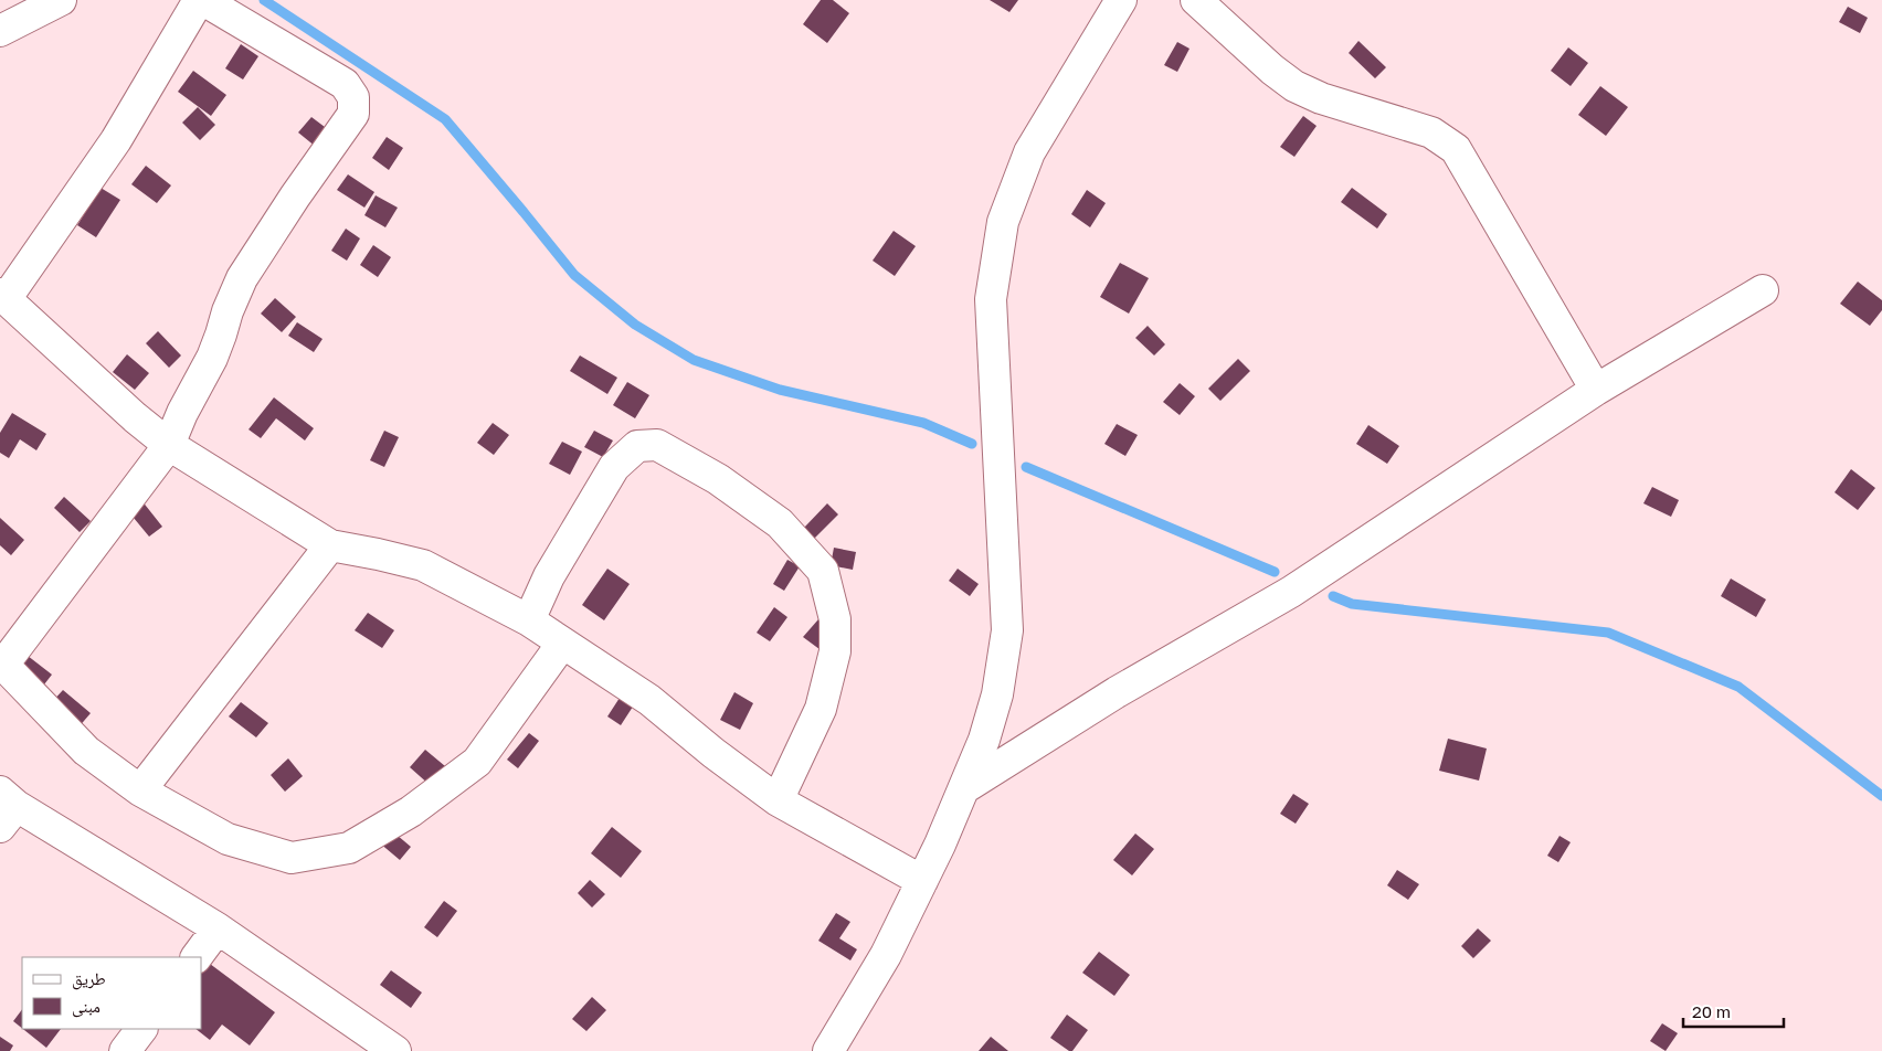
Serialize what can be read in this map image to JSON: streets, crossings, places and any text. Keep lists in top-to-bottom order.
{
  "legend": ["طريق", "مبنى"],
  "scale_bar": "20 m"
}
